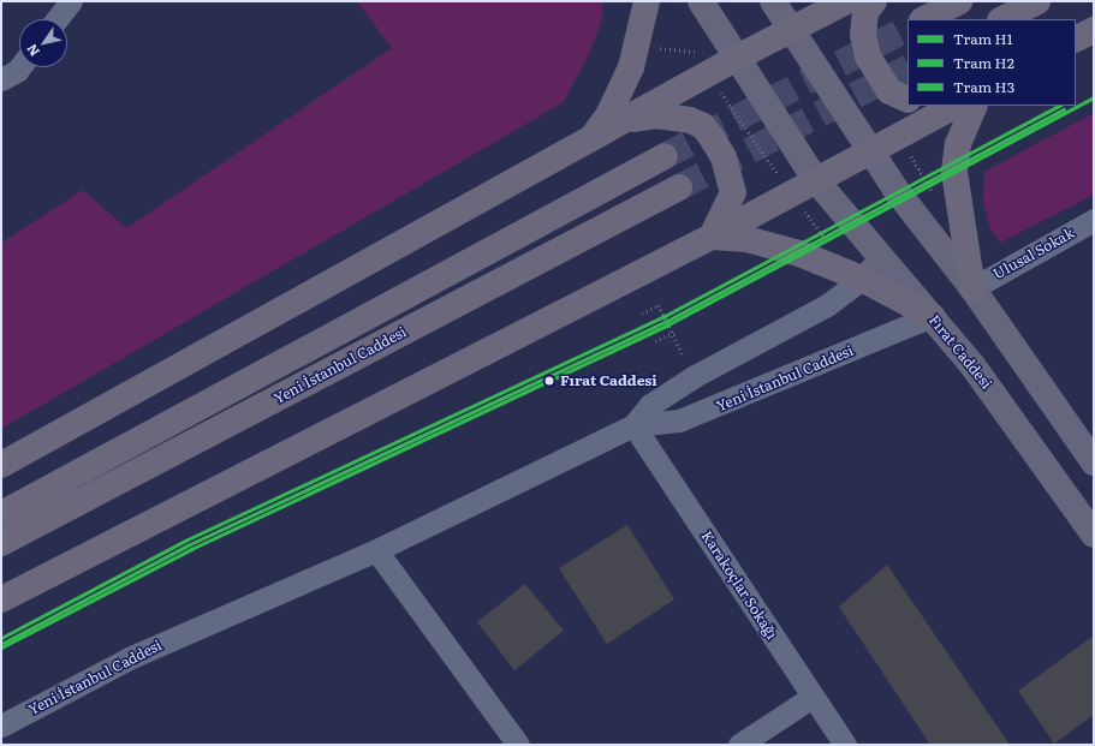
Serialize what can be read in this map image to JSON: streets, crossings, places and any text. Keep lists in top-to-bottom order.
{
  "streets": {
    "highway": ["Yeni İstanbul Caddesi"],
    "main road": ["Fırat Caddesi"],
    "street": ["Ulusal Sokak", "Karakoçlar Sokağı"]
  },
  "crossings": [
    ["Fırat Caddesi", "Yeni İstanbul Caddesi"],
    ["Yeni İstanbul Caddesi", "Karakoçlar Sokağı"]
  ],
  "places": ["Fırat Caddesi"],
  "lines": ["tram line H1", "tram line H2", "tram line H3"],
  "legend": ["Tram H1", "Tram H2", "Tram H3"],
  "north": "bottom left"
}
